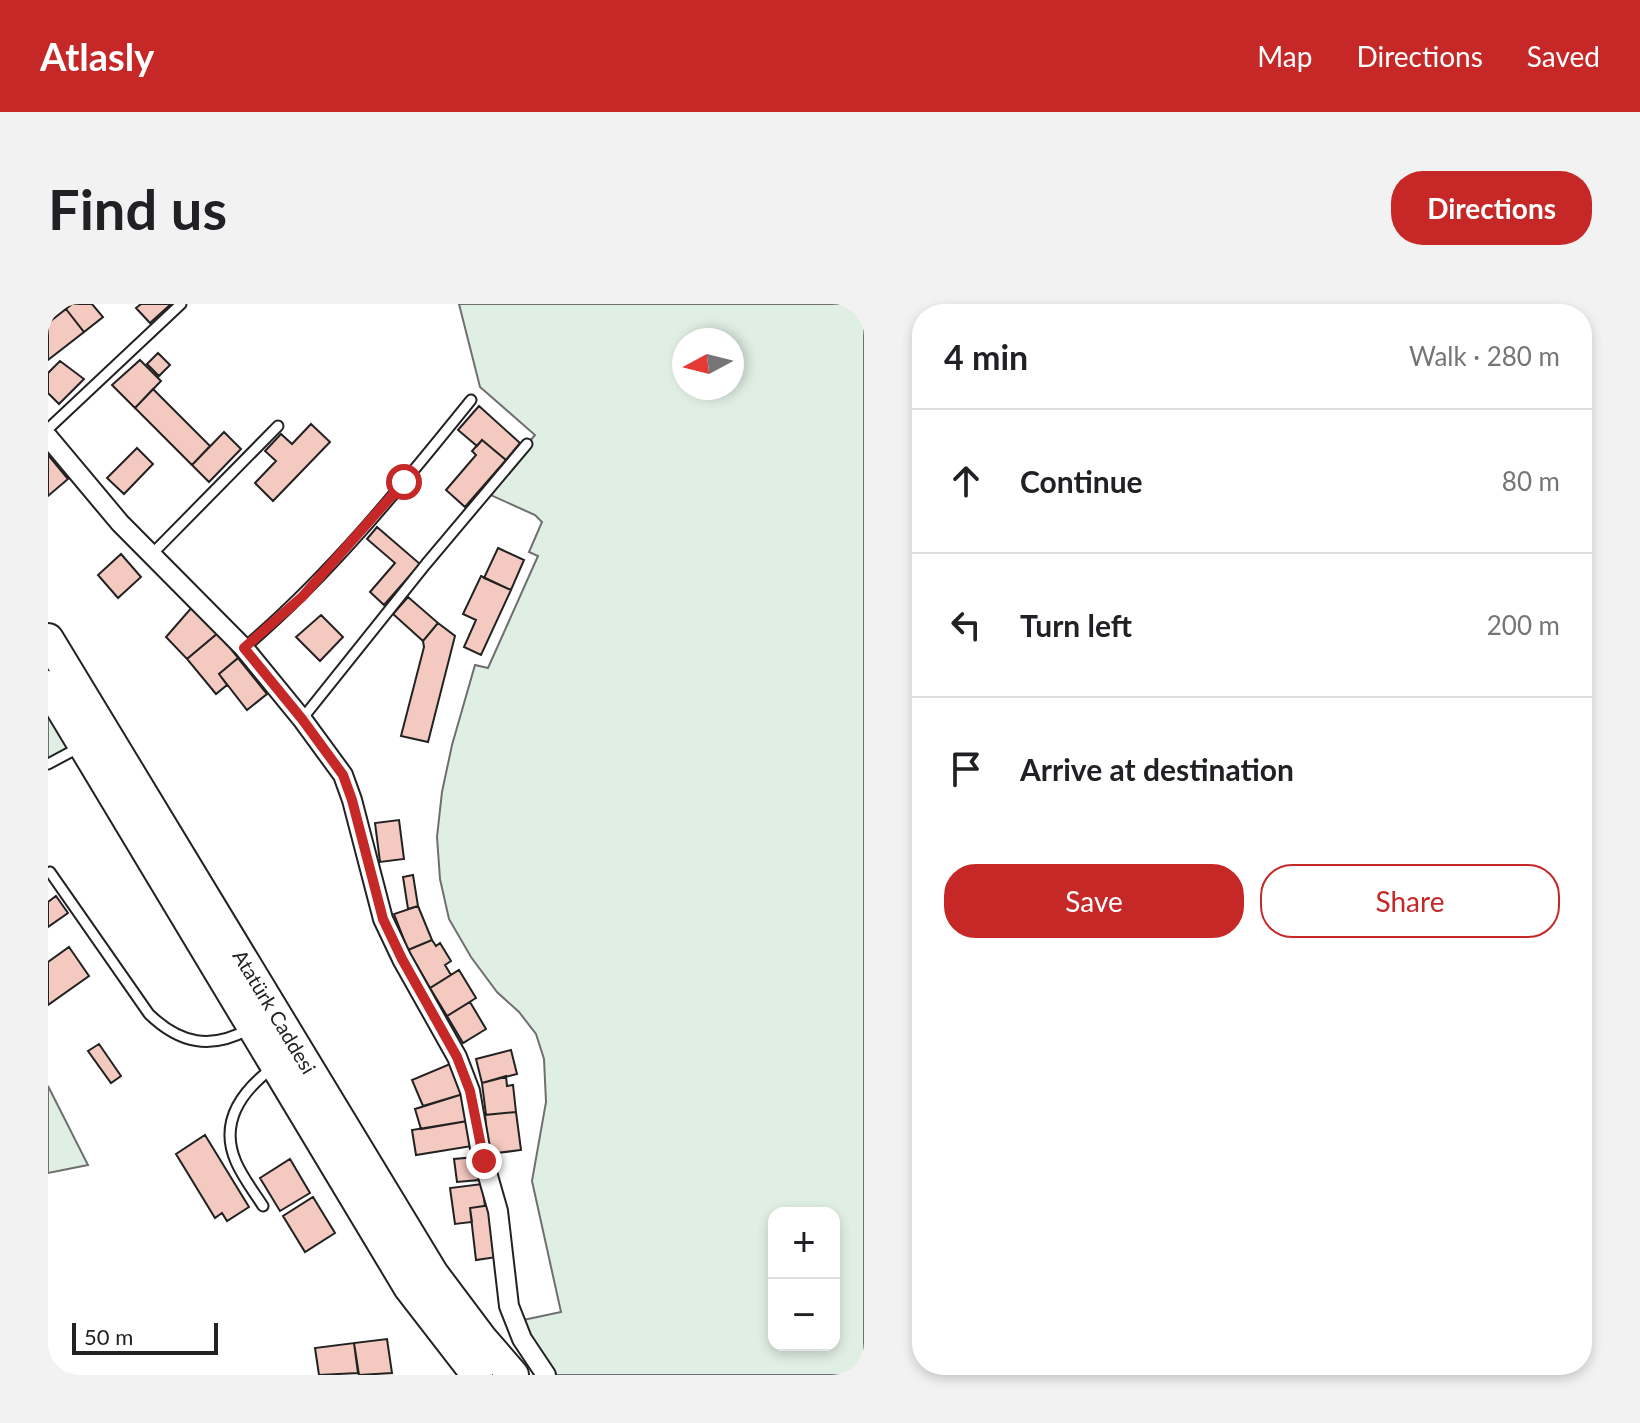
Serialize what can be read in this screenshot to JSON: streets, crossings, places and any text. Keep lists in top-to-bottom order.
{
  "streets": {
    "highway": ["Atatürk Caddesi"]
  },
  "scale_bar": "50 m",
  "north": "left",
  "page": {
    "header": "Atlasly",
    "nav": ["Map", "Directions", "Saved"],
    "buttons": [
      "Directions",
      ["Save", "Share"]
    ],
    "title": "Find us",
    "heading": ["4 min", "Walk · 280 m"],
    "list": [
      ["Continue", "80 m"],
      ["Turn left", "200 m"],
      "Arrive at destination"
    ],
    "map_buttons": ["+", "−"],
    "scale": "50 m"
  }
}
